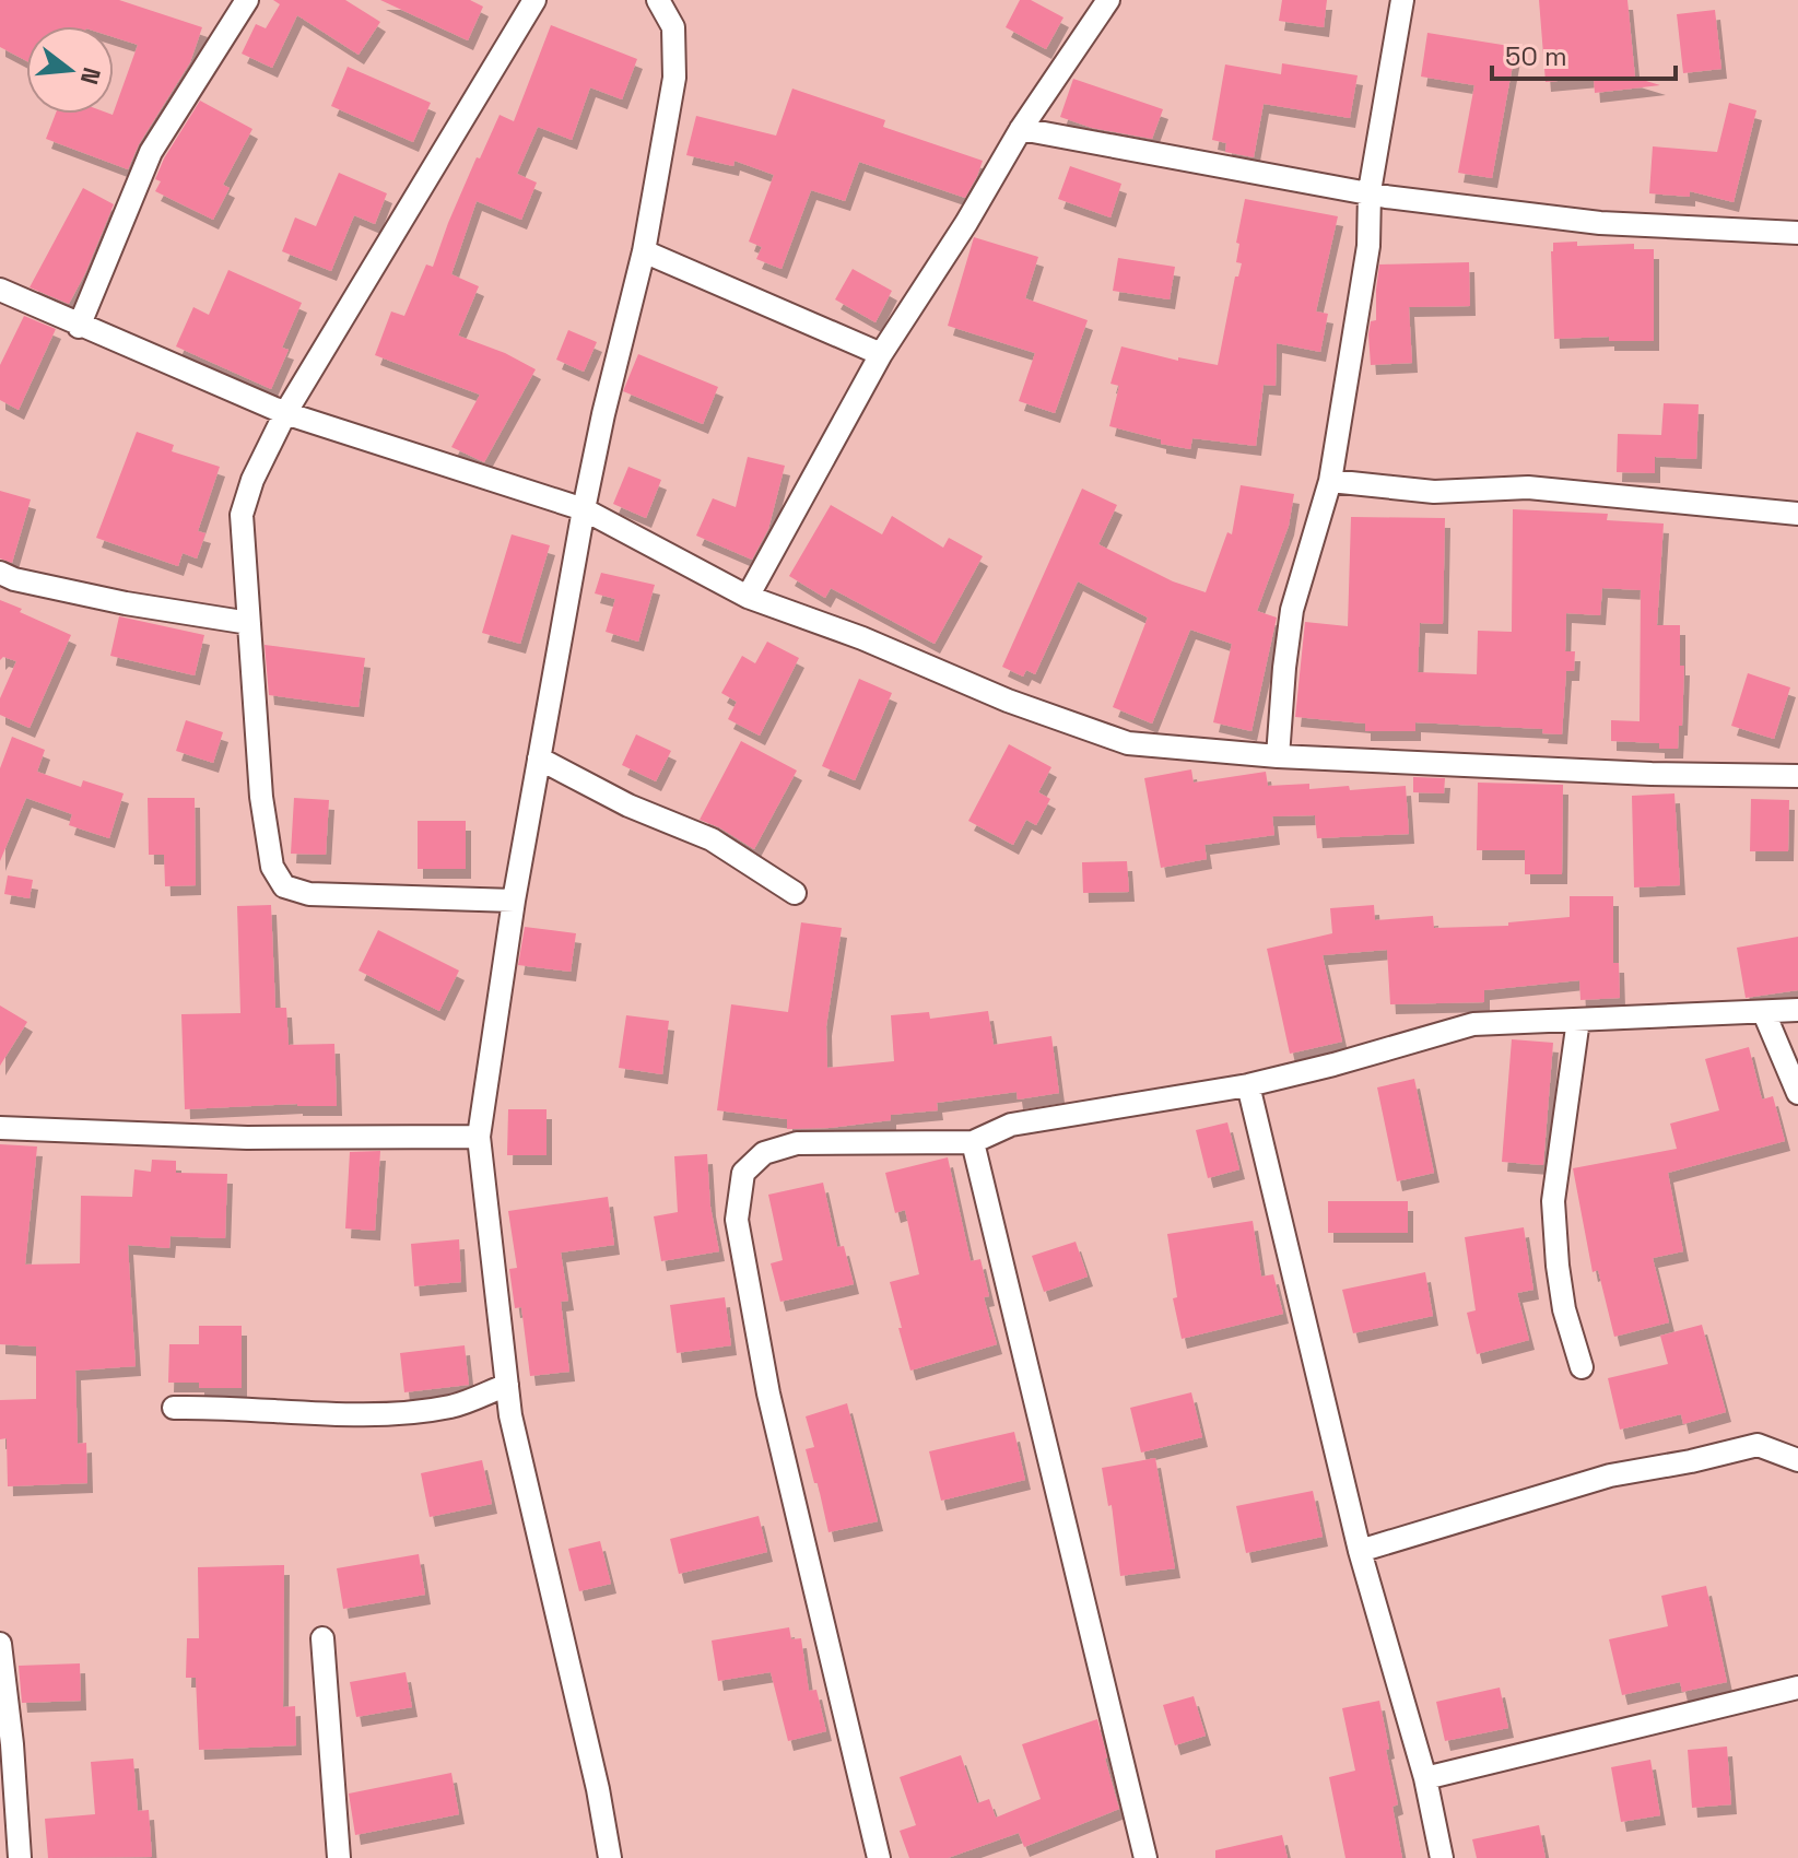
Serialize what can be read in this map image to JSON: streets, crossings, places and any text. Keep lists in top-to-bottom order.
{
  "scale_bar": "50 m",
  "north": "right"
}
